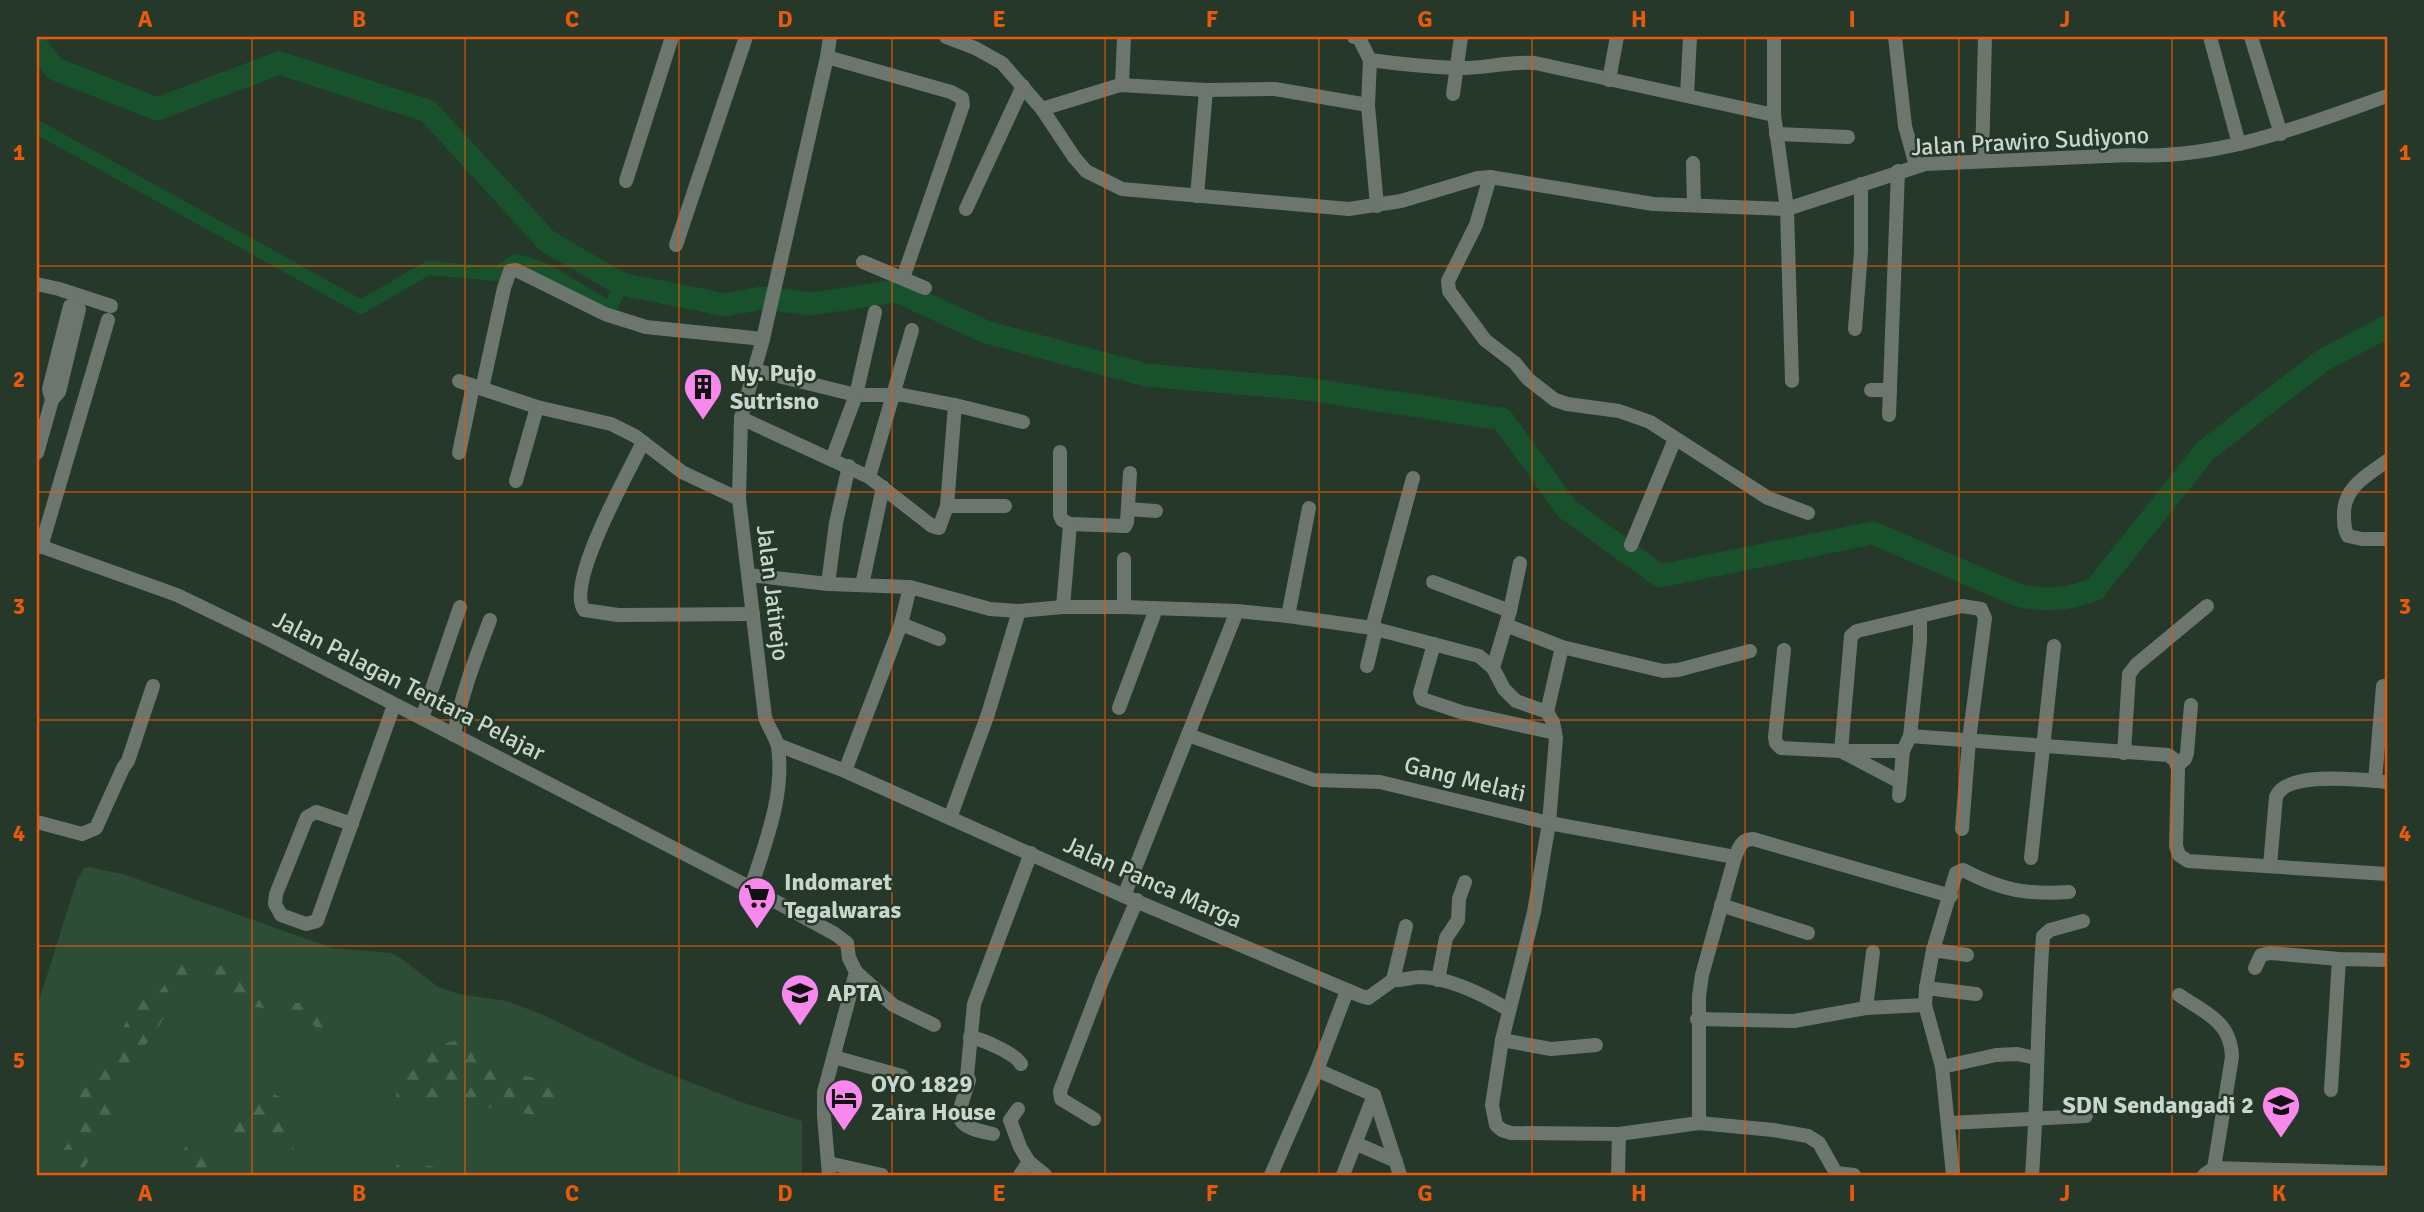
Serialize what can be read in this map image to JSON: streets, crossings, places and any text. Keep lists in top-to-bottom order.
{
  "streets": {
    "street": [
      "Jalan Prawiro Sudiyono",
      "Jalan Jatirejo",
      "Jalan Palagan Tentara Pelajar",
      "Gang Melati",
      "Jalan Panca Marga"
    ]
  },
  "crossings": [
    ["Jalan Jatirejo", "Jalan Palagan Tentara Pelajar"],
    ["Jalan Jatirejo", "Jalan Panca Marga"]
  ],
  "places": {
    "building": ["Ny. Pujo Sutrisno"],
    "supermarket": ["Indomaret Tegalwaras"],
    "school or university": ["APTA", "SDN Sendangadi 2"],
    "hotel": ["OYO 1829 Zaira House"]
  },
  "grid": {
    "columns": [
      "A",
      "B",
      "C",
      "D",
      "E",
      "F",
      "G",
      "H",
      "I",
      "J",
      "K"
    ],
    "rows": [
      "1",
      "2",
      "3",
      "4",
      "5"
    ]
  }
}
